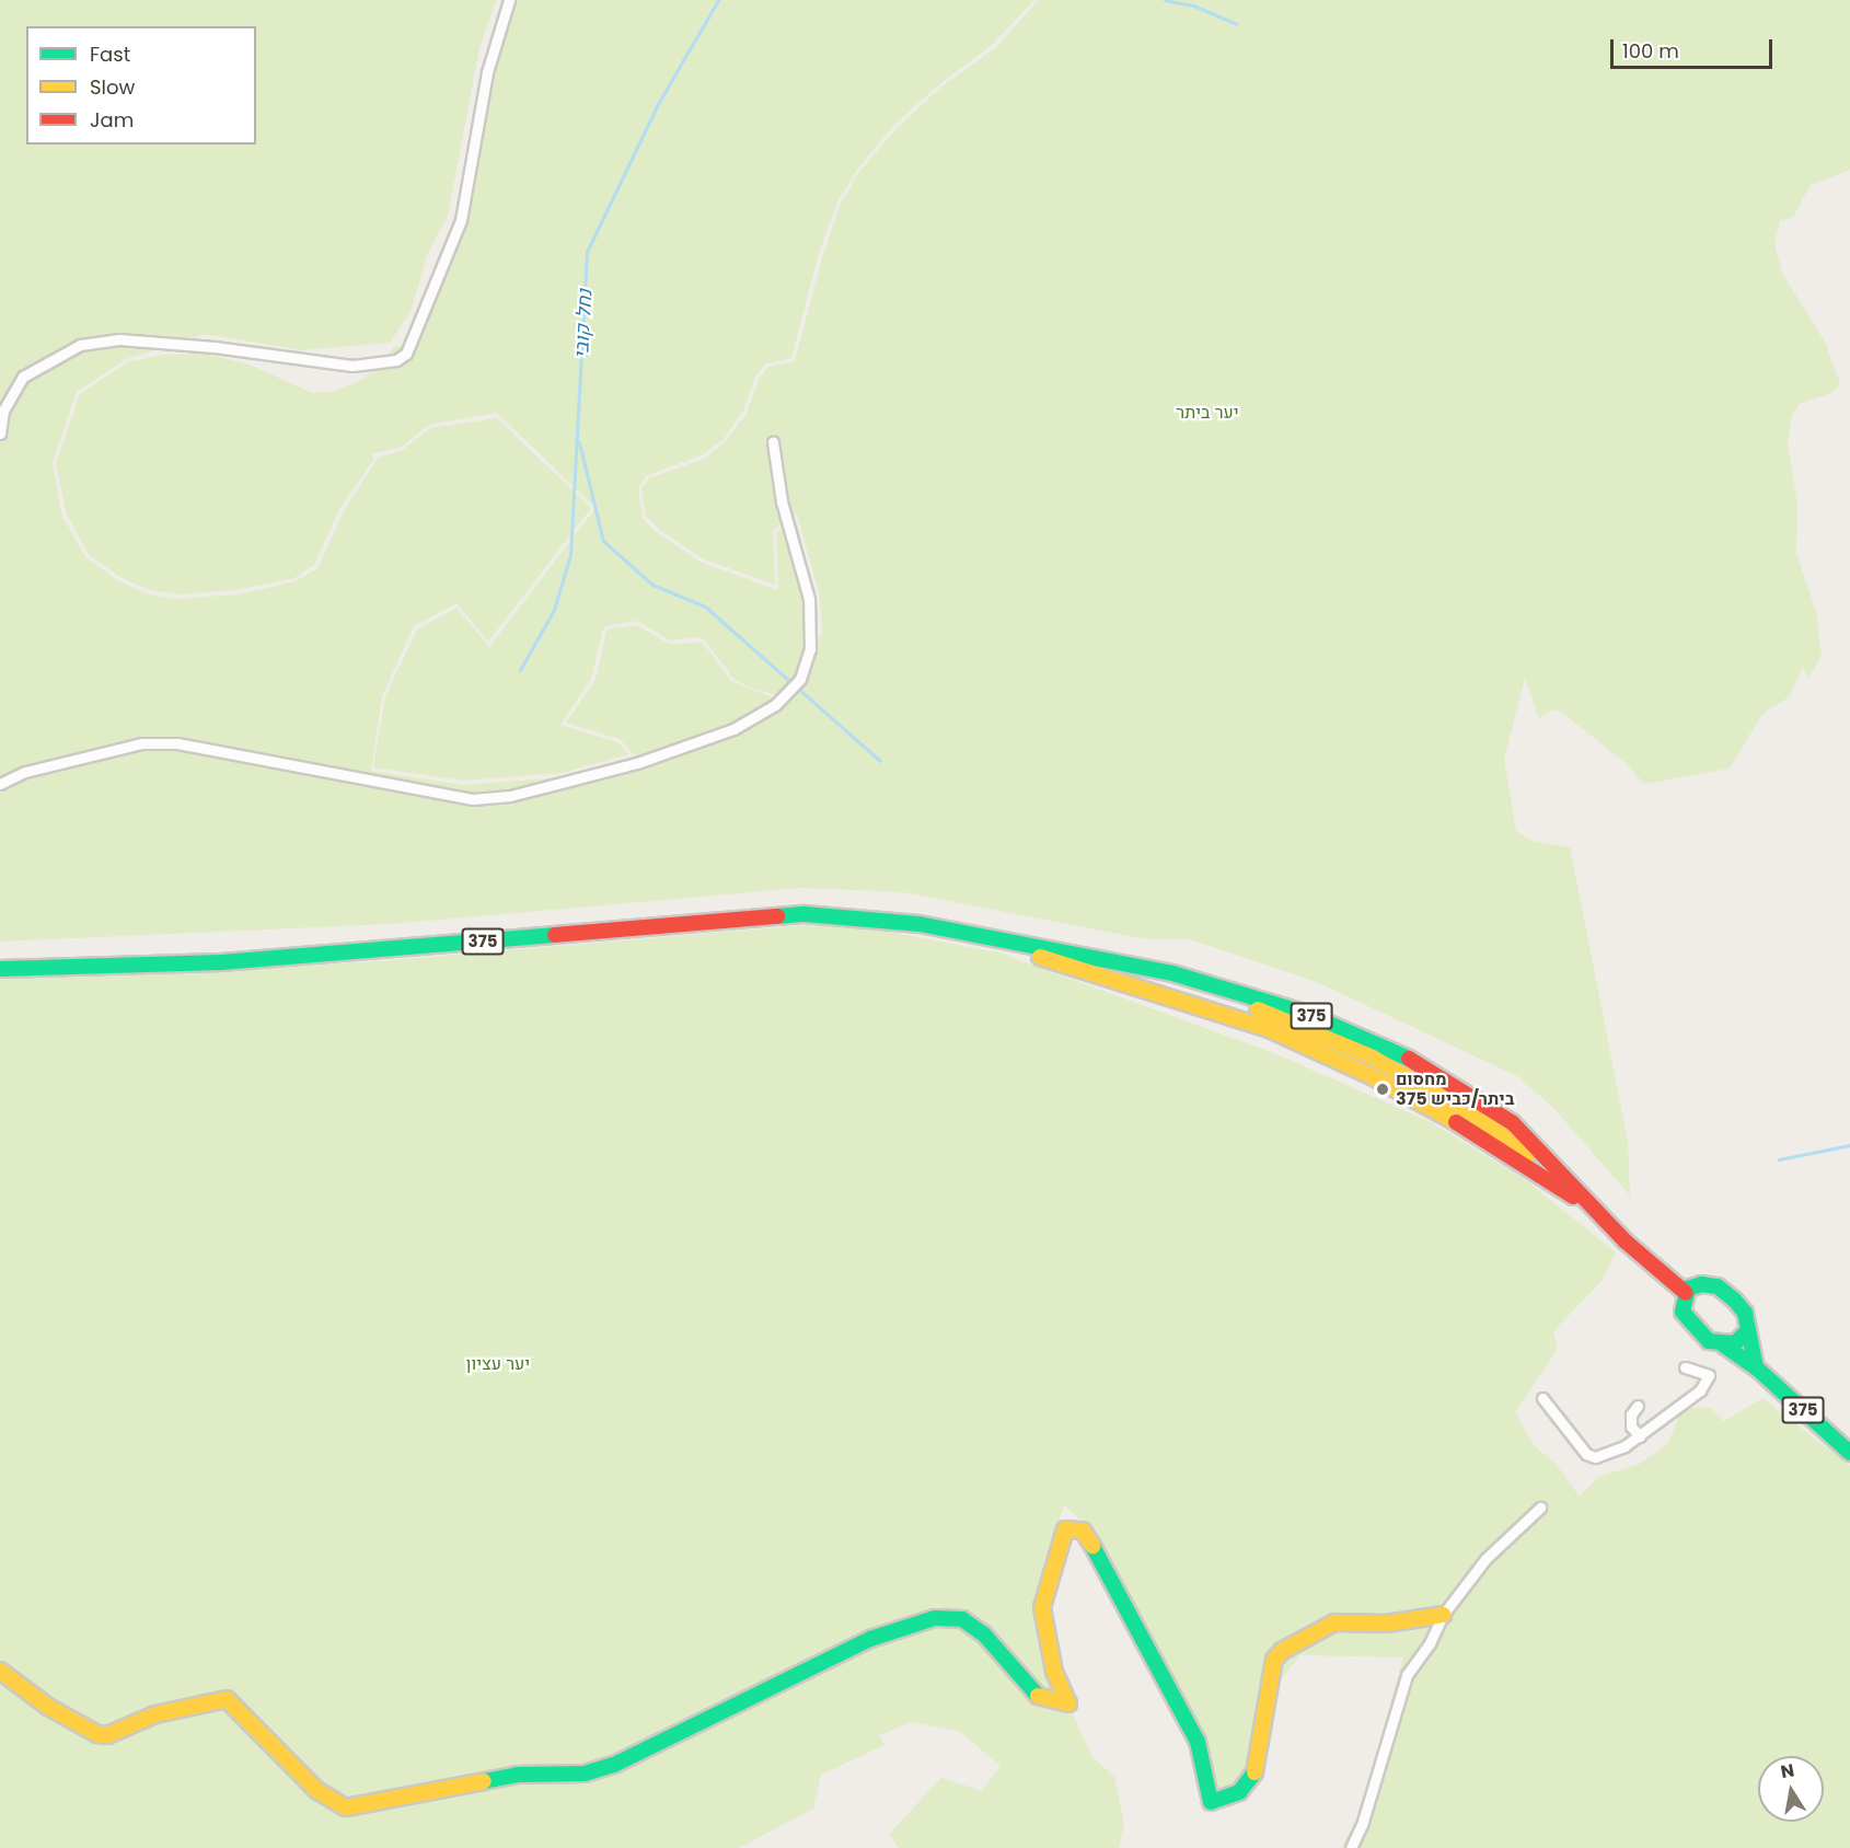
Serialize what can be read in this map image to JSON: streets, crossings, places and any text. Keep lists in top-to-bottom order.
{
  "streets": {
    "main road": ["375"]
  },
  "water": ["נחל קובי"],
  "parks": ["יער ביתר", "יער עציון"],
  "places": ["מחסום ביתר/כביש 375"],
  "legend": ["Fast", "Slow", "Jam"],
  "scale_bar": "100 m",
  "north": "top"
}
